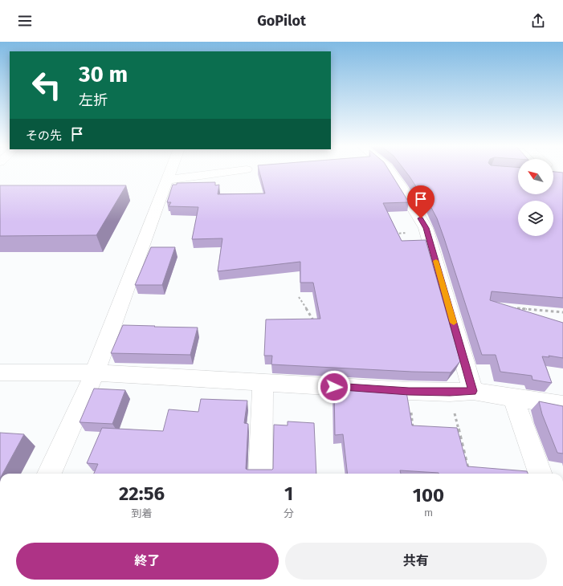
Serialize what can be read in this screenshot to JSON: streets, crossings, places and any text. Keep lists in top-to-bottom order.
{
  "north": "top left",
  "page": {
    "header": "GoPilot",
    "turn": ["30 m", "左折"],
    "then": "その先",
    "eta": [
      "22:56",
      "到着",
      "1",
      "分",
      "100",
      "m"
    ],
    "buttons": ["終了", "共有"]
  }
}
